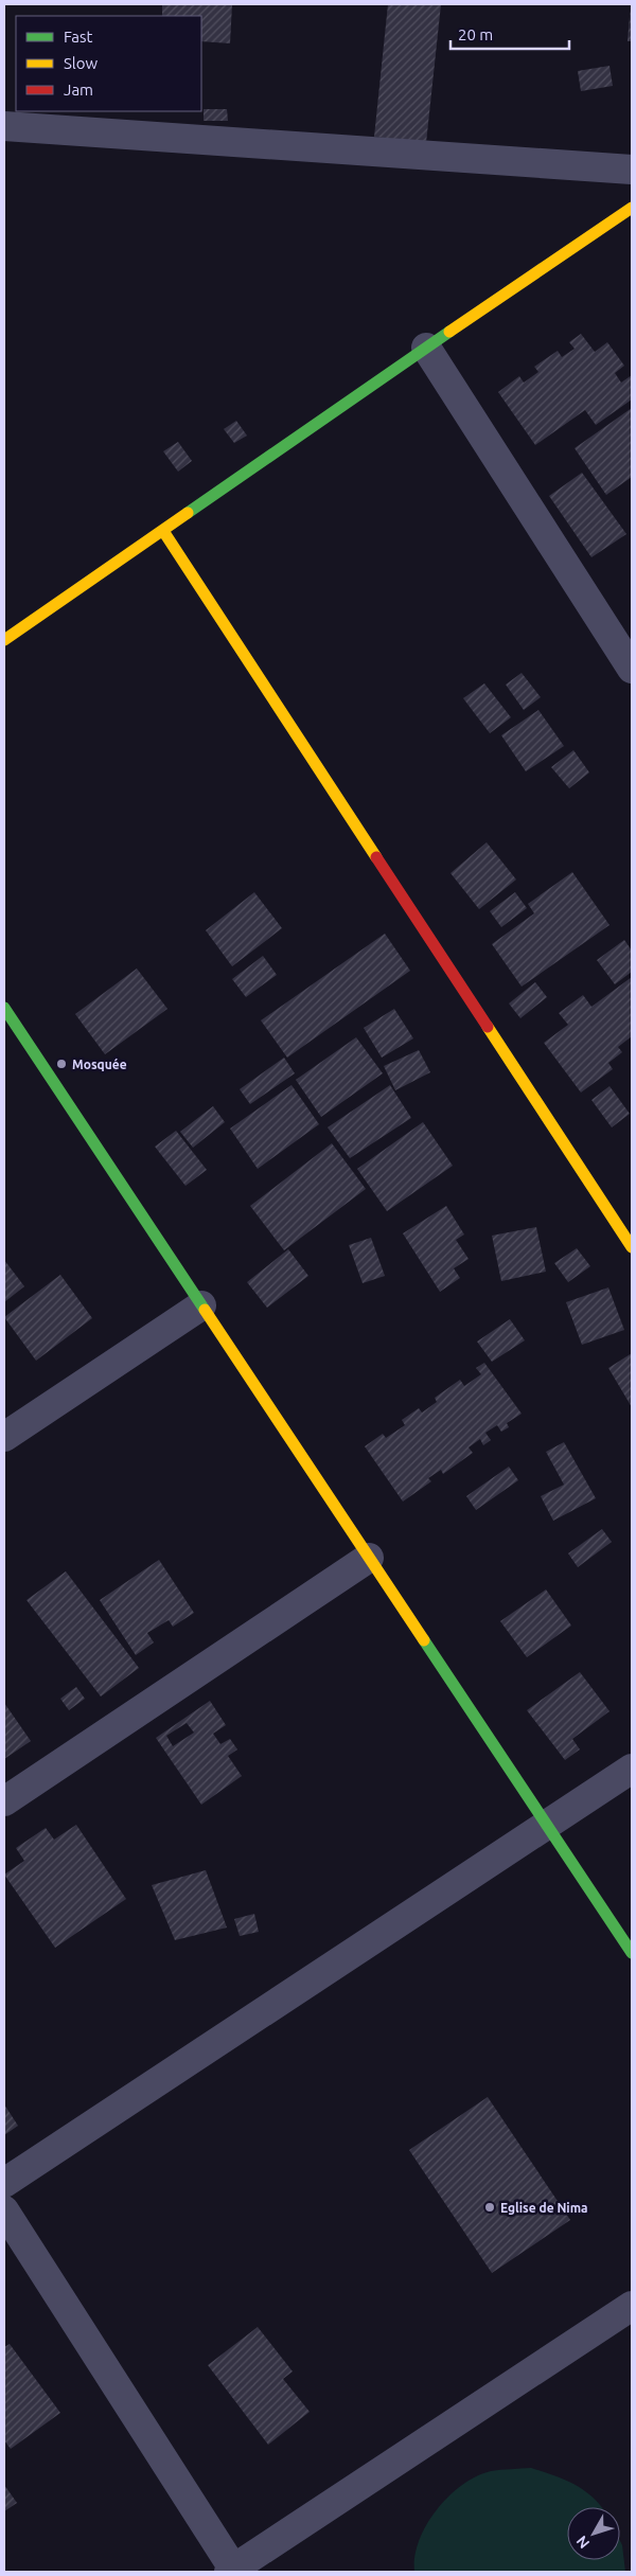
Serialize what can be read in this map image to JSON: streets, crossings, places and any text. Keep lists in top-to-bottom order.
{
  "places": ["Mosquée", "Eglise de Nima"],
  "legend": ["Fast", "Slow", "Jam"],
  "scale_bar": "20 m",
  "north": "bottom left"
}
